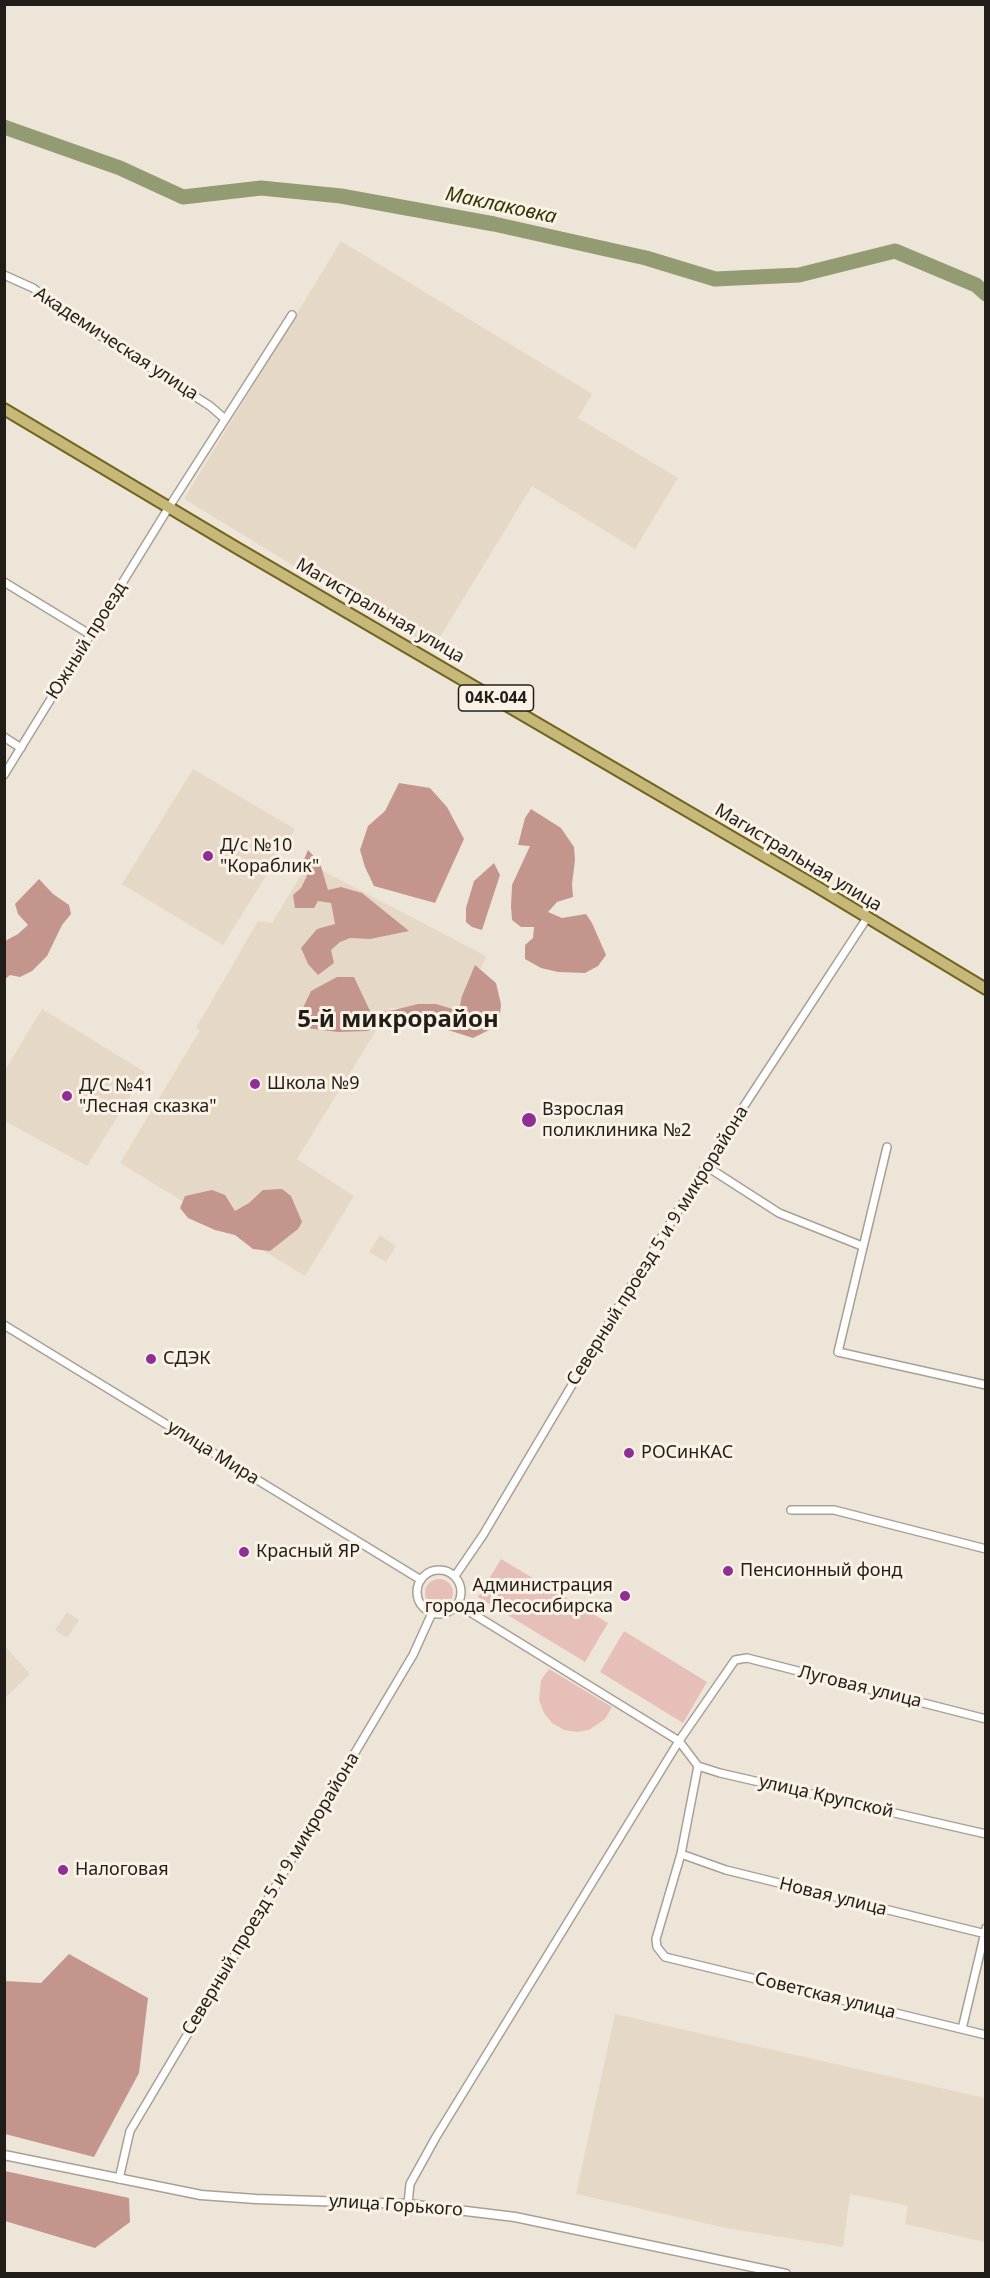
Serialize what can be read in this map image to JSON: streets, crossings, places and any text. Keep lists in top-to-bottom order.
{
  "streets": {
    "main road": ["Магистральная улица", "04К-044"],
    "street": [
      "Академическая улица",
      "Южный проезд",
      "Северный проезд 5 и 9 микрорайона",
      "улица Мира",
      "Луговая улица",
      "улица Крупской",
      "Новая улица",
      "Советская улица",
      "улица Горького"
    ]
  },
  "crossings": [
    ["Академическая улица", "Южный проезд"],
    ["Магистральная улица", "Южный проезд"],
    ["Магистральная улица", "Северный проезд 5 и 9 микрорайона"],
    ["Северный проезд 5 и 9 микрорайона", "улица Мира"],
    ["Северный проезд 5 и 9 микрорайона", "улица Горького"],
    ["Новая улица", "Советская улица"]
  ],
  "districts": ["5-й микрорайон"],
  "water": ["Маклаковка"],
  "places": [
    "Д/с №10 \"Кораблик\"",
    "Школа №9",
    "Д/С №41 \"Лесная сказка\"",
    "Взрослая поликлиника №2",
    "СДЭК",
    "РОСинКАС",
    "Красный ЯР",
    "Пенсионный фонд",
    "Администрация города Лесосибирска",
    "Налоговая"
  ]
}
